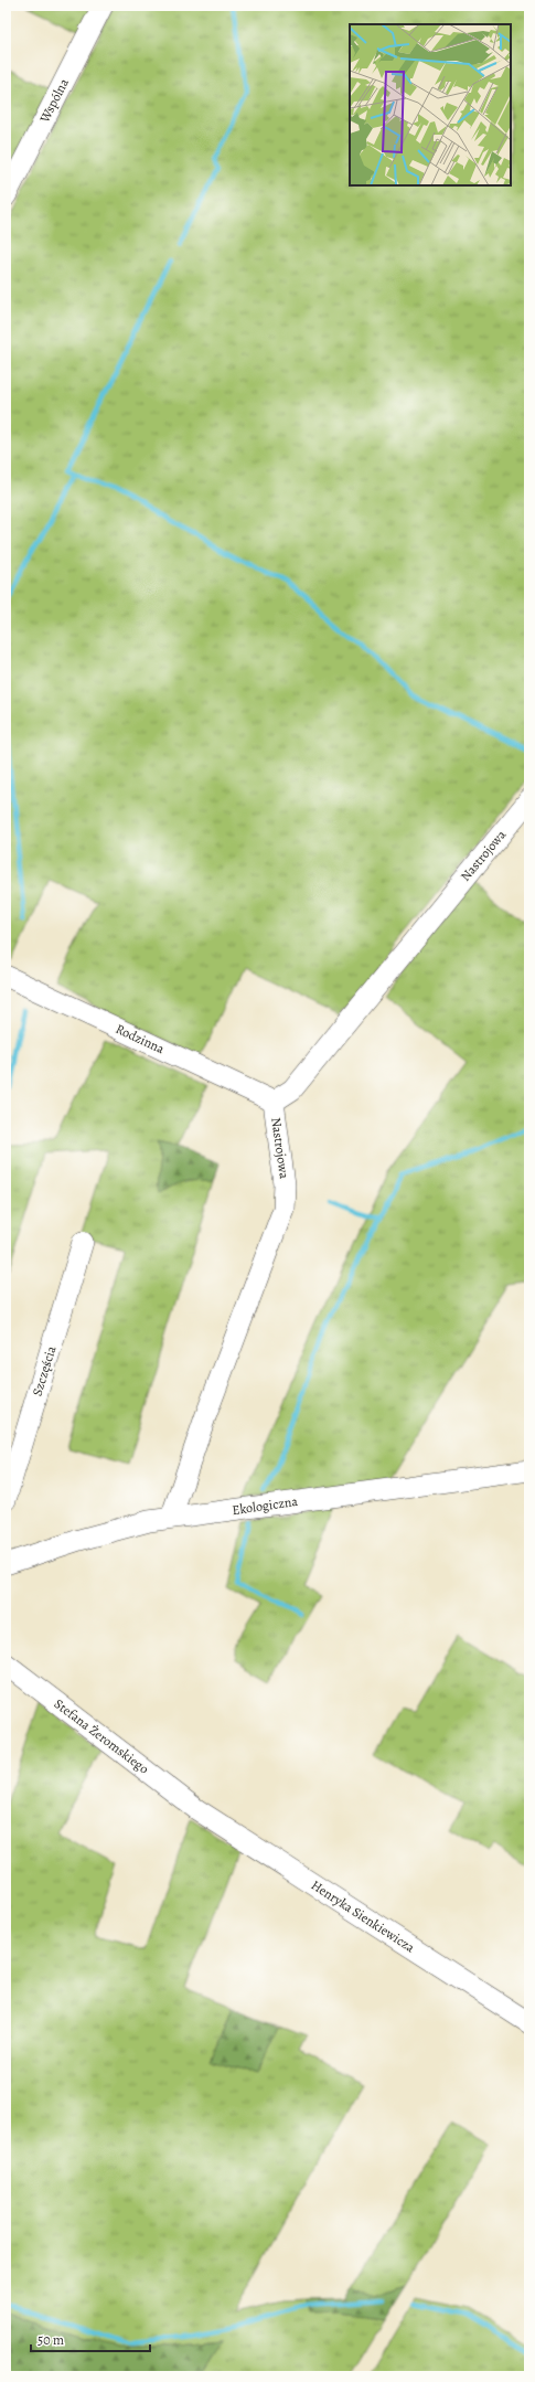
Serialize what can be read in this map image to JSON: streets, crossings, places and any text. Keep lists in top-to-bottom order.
{
  "streets": {
    "street": [
      "Wspólna",
      "Nastrojowa",
      "Rodzinna",
      "Szczęścia",
      "Ekologiczna",
      "Stefana Żeromskiego",
      "Henryka Sienkiewicza"
    ]
  },
  "crossings": [
    ["Nastrojowa", "Rodzinna"],
    ["Nastrojowa", "Ekologiczna"],
    ["Stefana Żeromskiego", "Henryka Sienkiewicza"]
  ],
  "scale_bar": "50 m"
}
